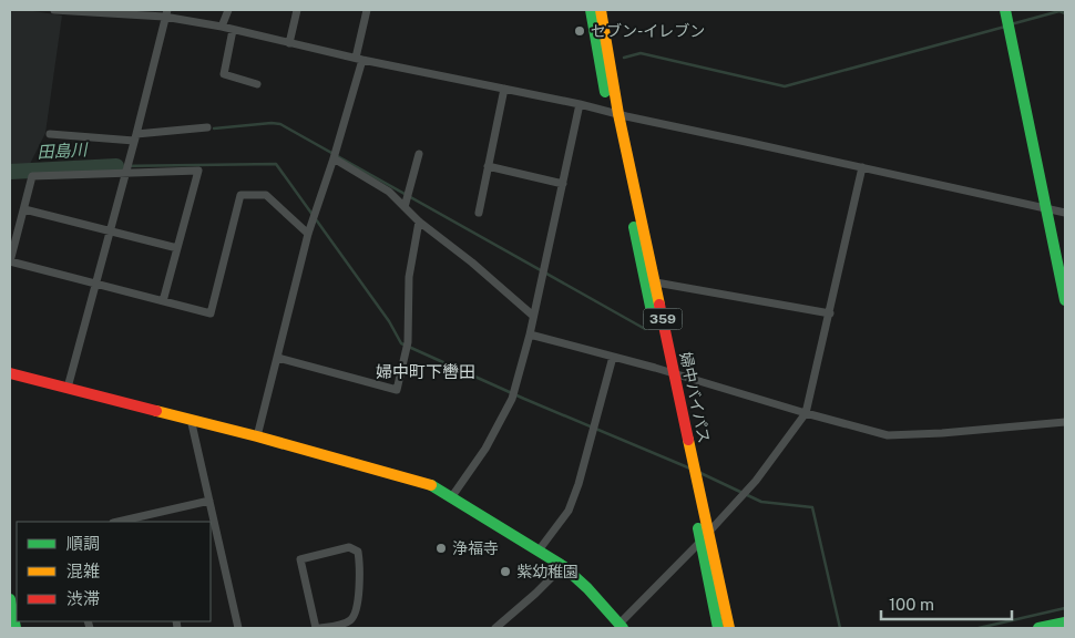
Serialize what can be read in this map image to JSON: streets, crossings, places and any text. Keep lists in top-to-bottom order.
{
  "streets": {
    "main road": ["359", "婦中バイパス"]
  },
  "districts": ["婦中町下轡田"],
  "water": ["田島川"],
  "places": ["セブン-イレブン", "浄福寺", "紫幼稚園"],
  "legend": ["順調", "混雑", "渋滞"],
  "scale_bar": "100 m"
}
